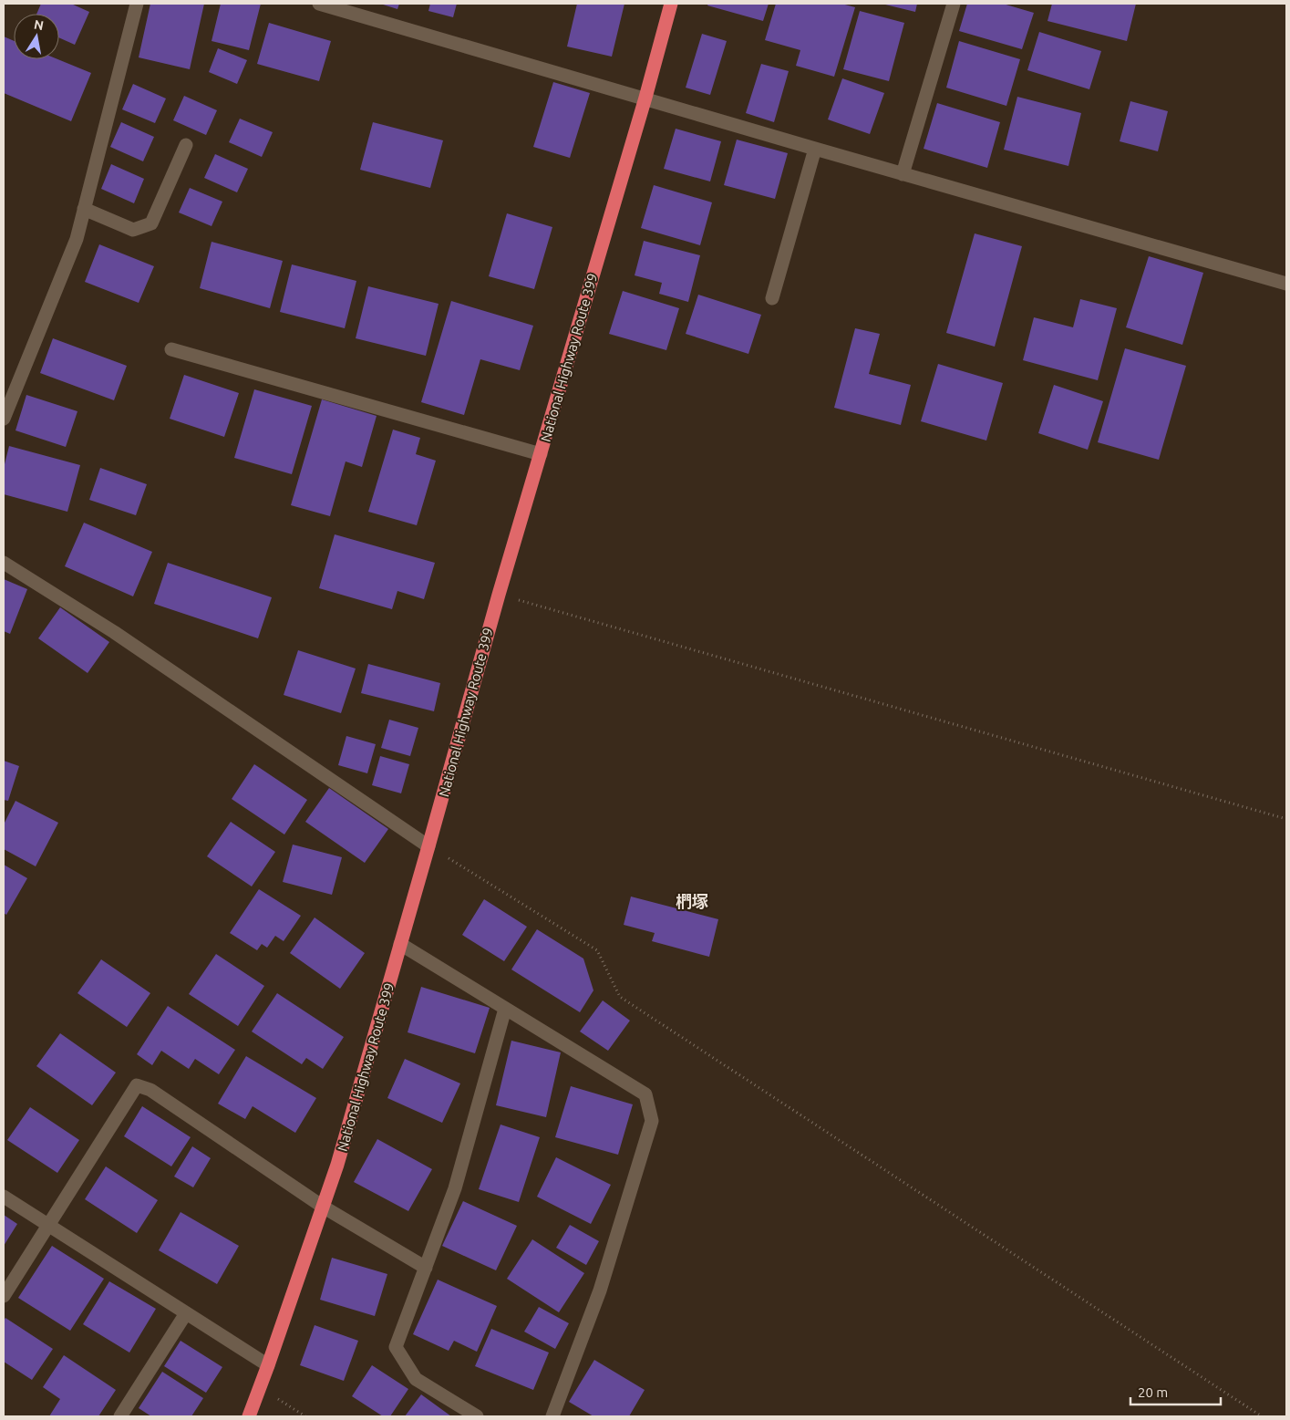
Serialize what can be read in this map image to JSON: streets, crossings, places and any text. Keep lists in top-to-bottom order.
{
  "streets": {
    "highway": ["National Highway Route 399"]
  },
  "districts": ["椚塚"],
  "scale_bar": "20 m",
  "north": "top"
}
